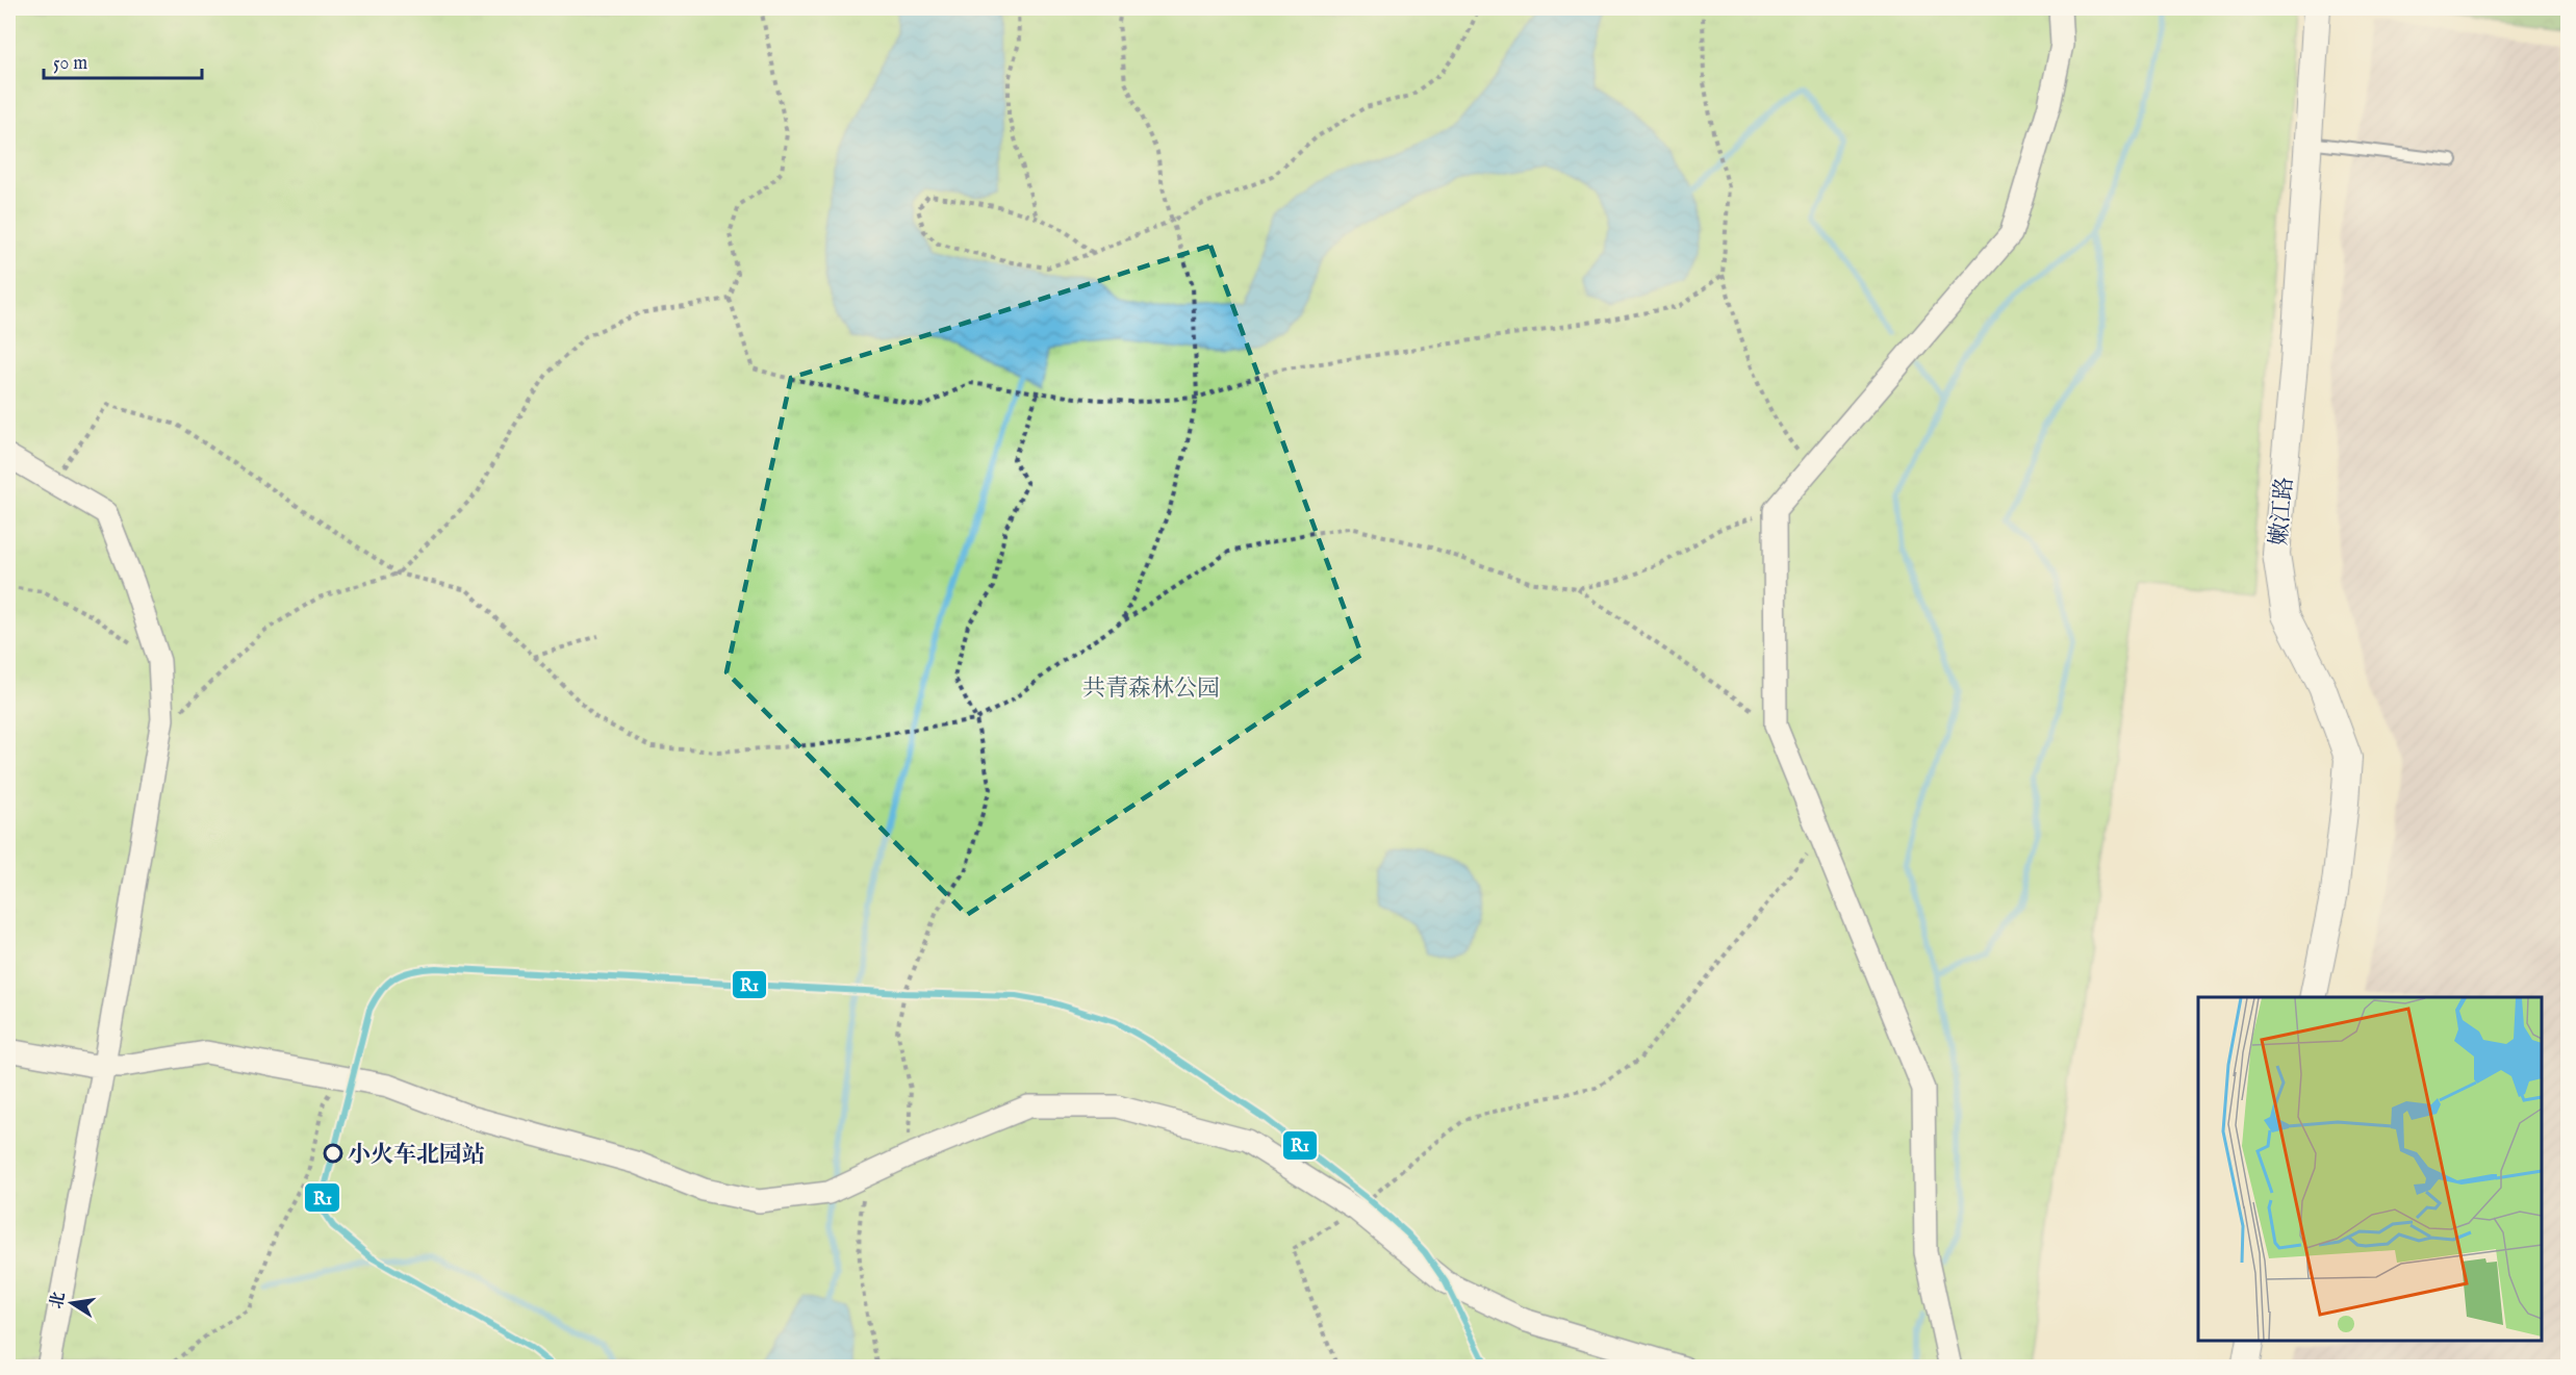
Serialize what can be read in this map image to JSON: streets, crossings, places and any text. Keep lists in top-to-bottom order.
{
  "streets": {
    "street": ["嫩江路"]
  },
  "parks": ["共青森林公园"],
  "places": ["小火车北园站"],
  "lines": ["transit line R1"],
  "scale_bar": "50 m",
  "north": "left"
}
